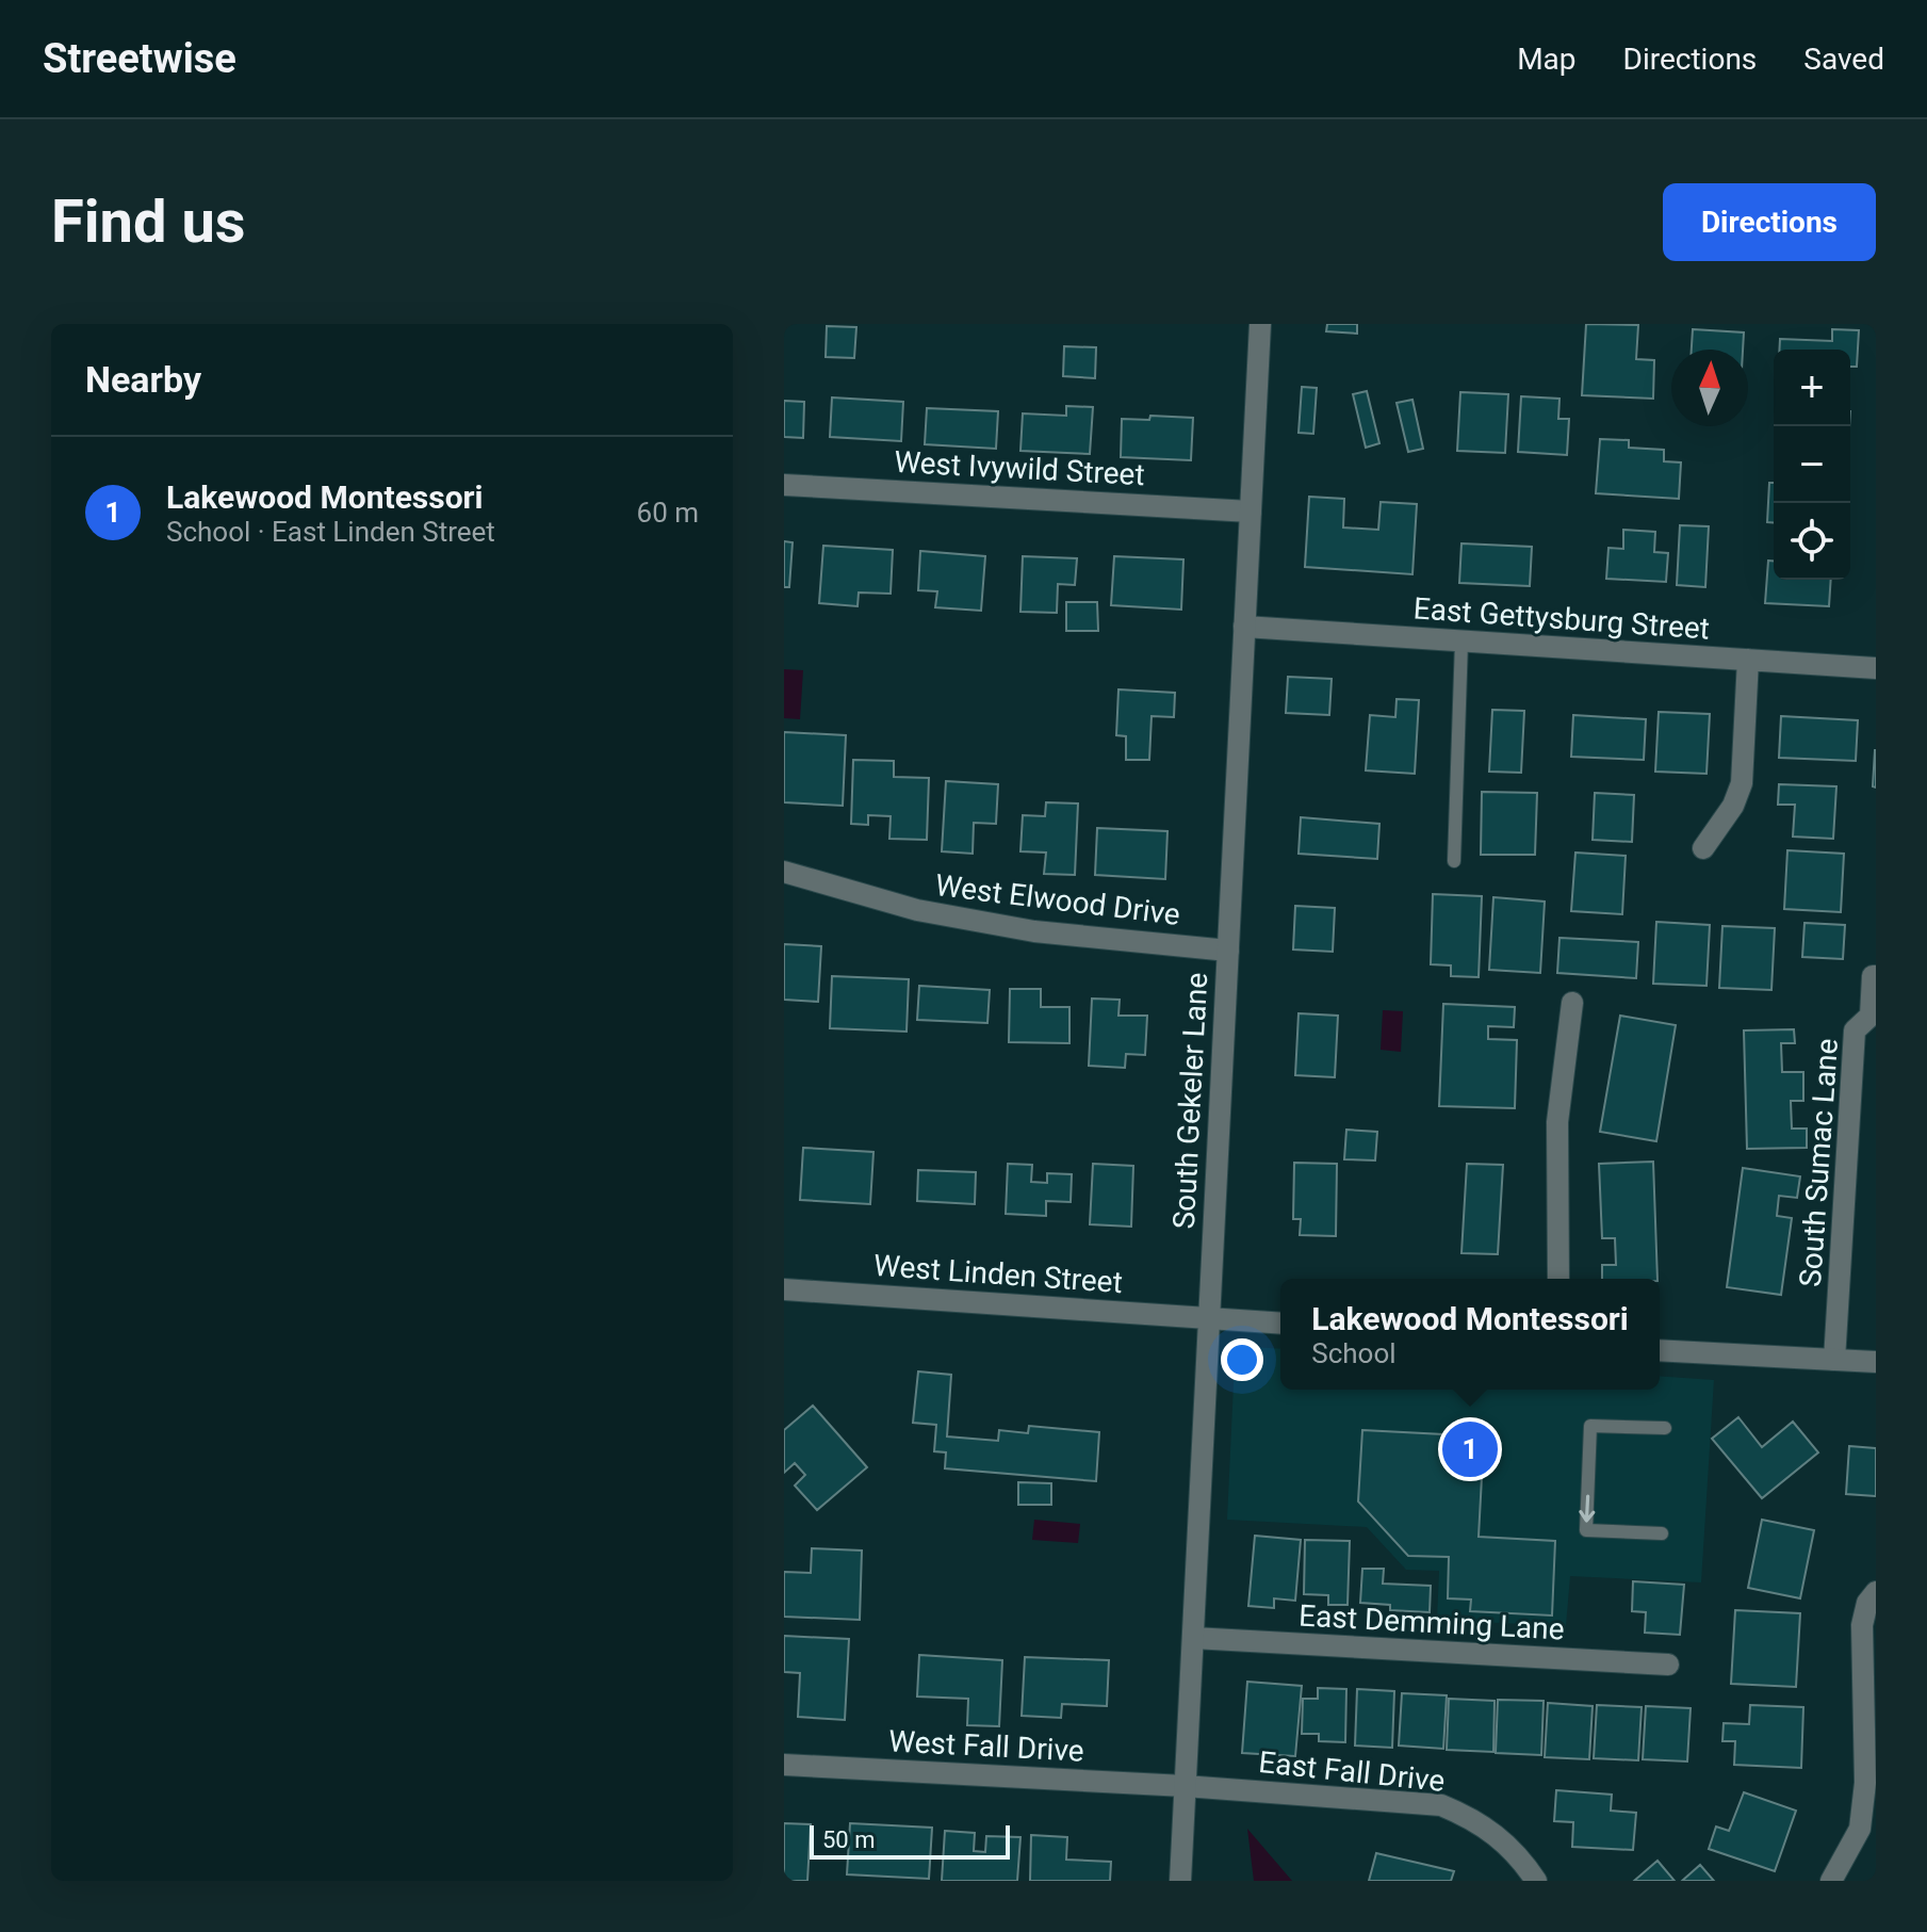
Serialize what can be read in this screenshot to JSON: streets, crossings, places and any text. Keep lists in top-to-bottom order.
{
  "streets": {
    "street": [
      "West Ivywild Street",
      "East Gettysburg Street",
      "West Elwood Drive",
      "South Gekeler Lane",
      "South Sumac Lane",
      "West Linden Street",
      "East Demming Lane",
      "West Fall Drive",
      "East Fall Drive"
    ]
  },
  "crossings": [
    ["West Ivywild Street", "South Gekeler Lane"],
    ["East Gettysburg Street", "South Gekeler Lane"],
    ["West Elwood Drive", "South Gekeler Lane"],
    ["South Gekeler Lane", "West Linden Street"],
    ["South Gekeler Lane", "East Demming Lane"],
    ["South Gekeler Lane", "West Fall Drive"],
    ["South Gekeler Lane", "East Fall Drive"],
    ["West Fall Drive", "East Fall Drive"]
  ],
  "scale_bar": "50 m",
  "north": "top",
  "page": {
    "header": "Streetwise",
    "nav": ["Map", "Directions", "Saved"],
    "buttons": "Directions",
    "title": "Find us",
    "heading": "Nearby",
    "map_buttons": ["+", "−"],
    "list": [
      {
        "mark": "1",
        "name": "Lakewood Montessori",
        "note": "School · East Linden Street",
        "value": "60 m"
      }
    ],
    "popup": ["Lakewood Montessori", "School"],
    "pins": "1",
    "scale": "50 m"
  }
}
